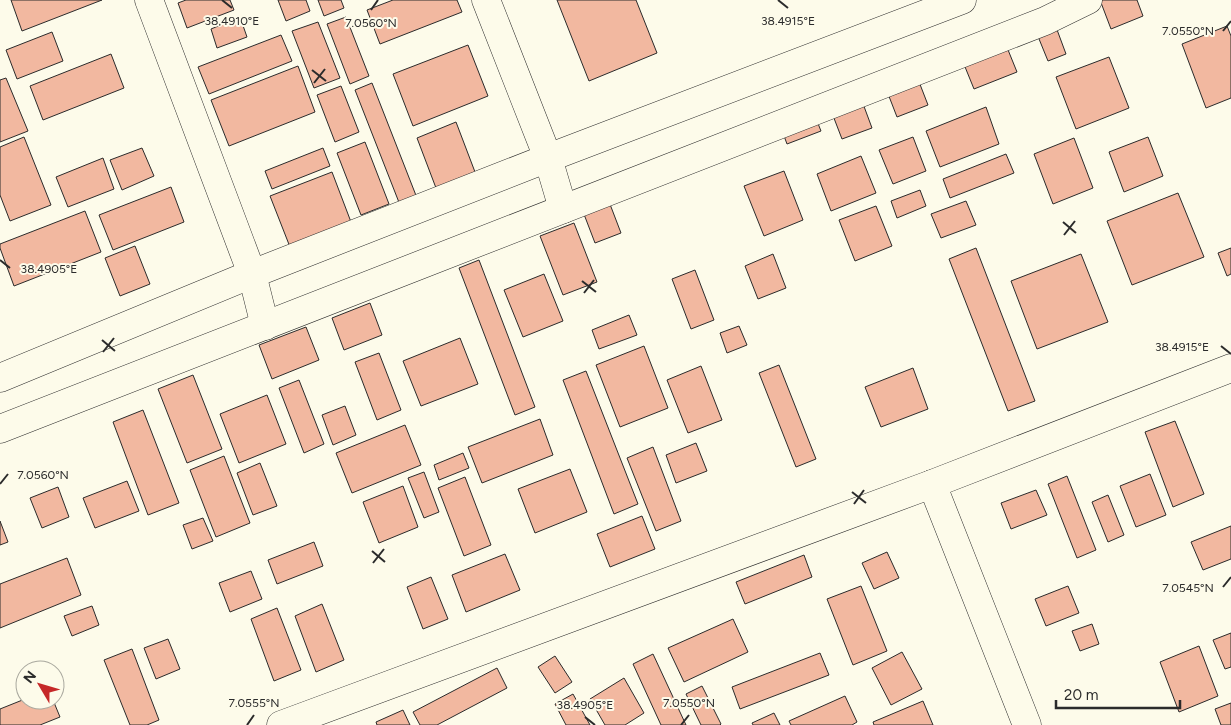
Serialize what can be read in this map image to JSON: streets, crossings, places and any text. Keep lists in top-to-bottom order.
{
  "scale_bar": "20 m",
  "north": "top left",
  "coordinates": [
    "38.4910°E",
    "38.4915°E",
    "7.0560°N",
    "7.0550°N",
    "38.4905°E",
    "7.0545°N",
    "7.0555°N"
  ]
}
